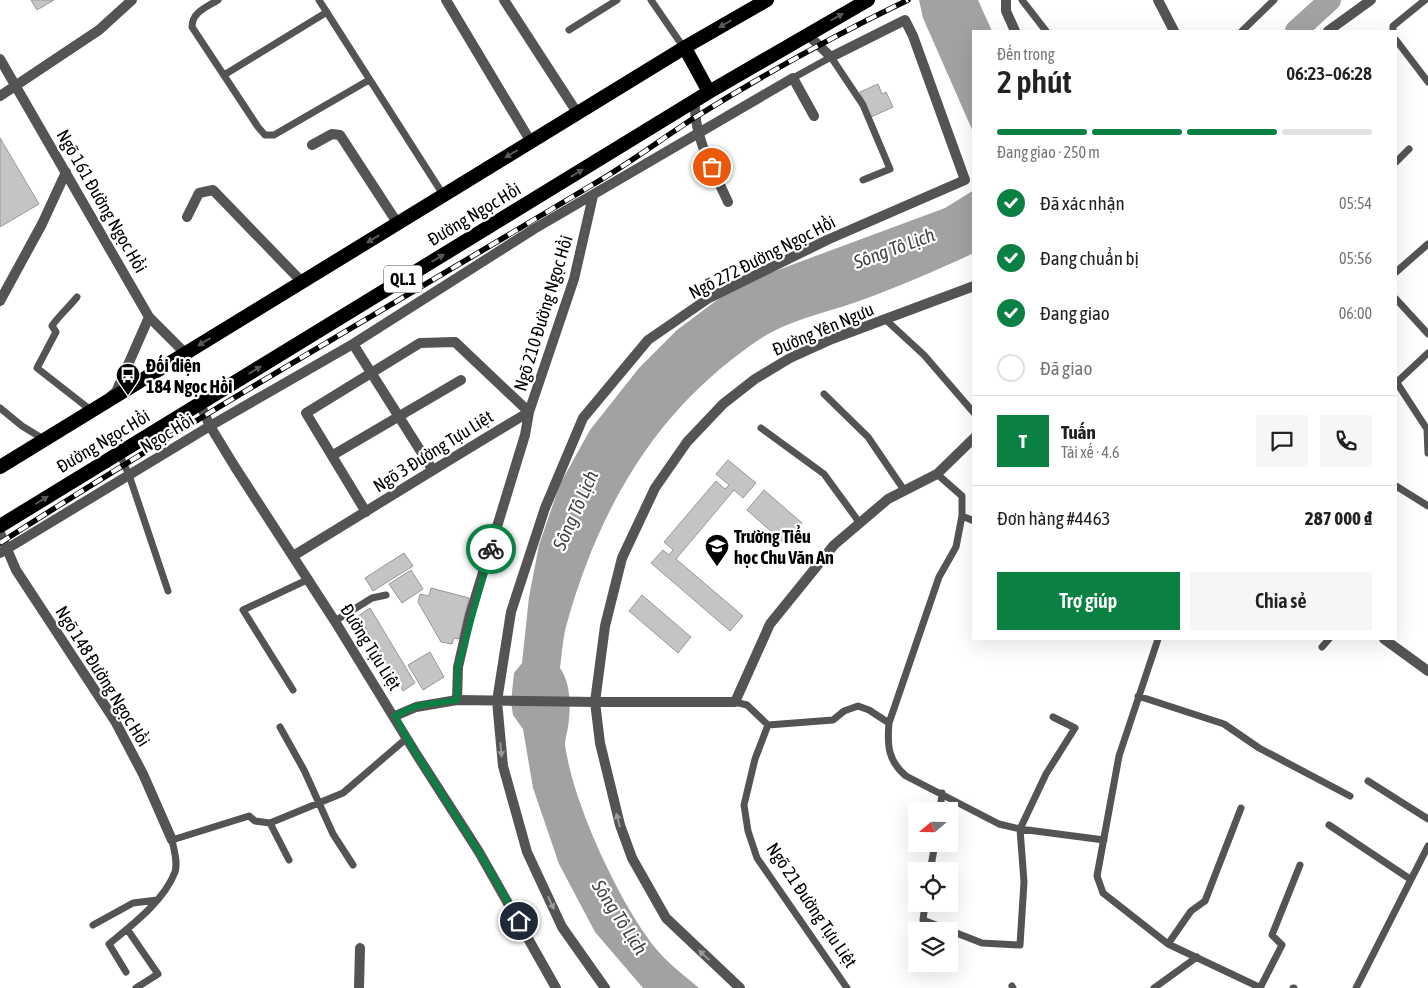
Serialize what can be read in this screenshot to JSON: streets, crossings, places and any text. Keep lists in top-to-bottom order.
{
  "streets": {
    "highway": ["Đường Ngọc Hồi", "QL.1"],
    "street": [
      "Ngõ 161 Đường Ngọc Hồi",
      "Ngõ 272 Đường Ngọc Hồi",
      "Ngõ 210 Đường Ngọc Hồi",
      "Đường Yên Ngưu",
      "Ngọc Hồi",
      "Ngõ 3 Đường Tựu Liệt",
      "Đường Tựu Liệt",
      "Ngõ 148 Đường Ngọc Hồi"
    ],
    "lane": ["Ngõ 21 Đường Tựu Liệt"]
  },
  "crossings": [
    ["Ngõ 161 Đường Ngọc Hồi", "Đường Ngọc Hồi"],
    ["Đường Ngọc Hồi", "Đường Tựu Liệt"],
    ["Ngõ 210 Đường Ngọc Hồi", "Ngọc Hồi"],
    ["Ngõ 210 Đường Ngọc Hồi", "Ngõ 3 Đường Tựu Liệt"],
    ["Ngọc Hồi", "Đường Tựu Liệt"],
    ["Ngọc Hồi", "Ngõ 148 Đường Ngọc Hồi"],
    ["Ngõ 3 Đường Tựu Liệt", "Đường Tựu Liệt"]
  ],
  "water": ["Sông Tô Lịch"],
  "places": {
    "bus stop": ["Đối diện 184 Ngọc Hồi"],
    "school or university": ["Trường Tiểu học Chu Văn An"]
  },
  "north": "left",
  "page": {
    "heading": ["2 phút", "Đến trong", "06:23–06:28"],
    "panel": [
      "Tuấn",
      "Tài xế · 4.6",
      "Đơn hàng #4463",
      "287 000 ₫"
    ],
    "bar": "Đang giao · 250 m",
    "list": [
      ["Đã xác nhận", "05:54"],
      ["Đang chuẩn bị", "05:56"],
      ["Đang giao", "06:00"],
      "Đã giao"
    ],
    "round": "T",
    "buttons": ["Trợ giúp", "Chia sẻ"]
  }
}
